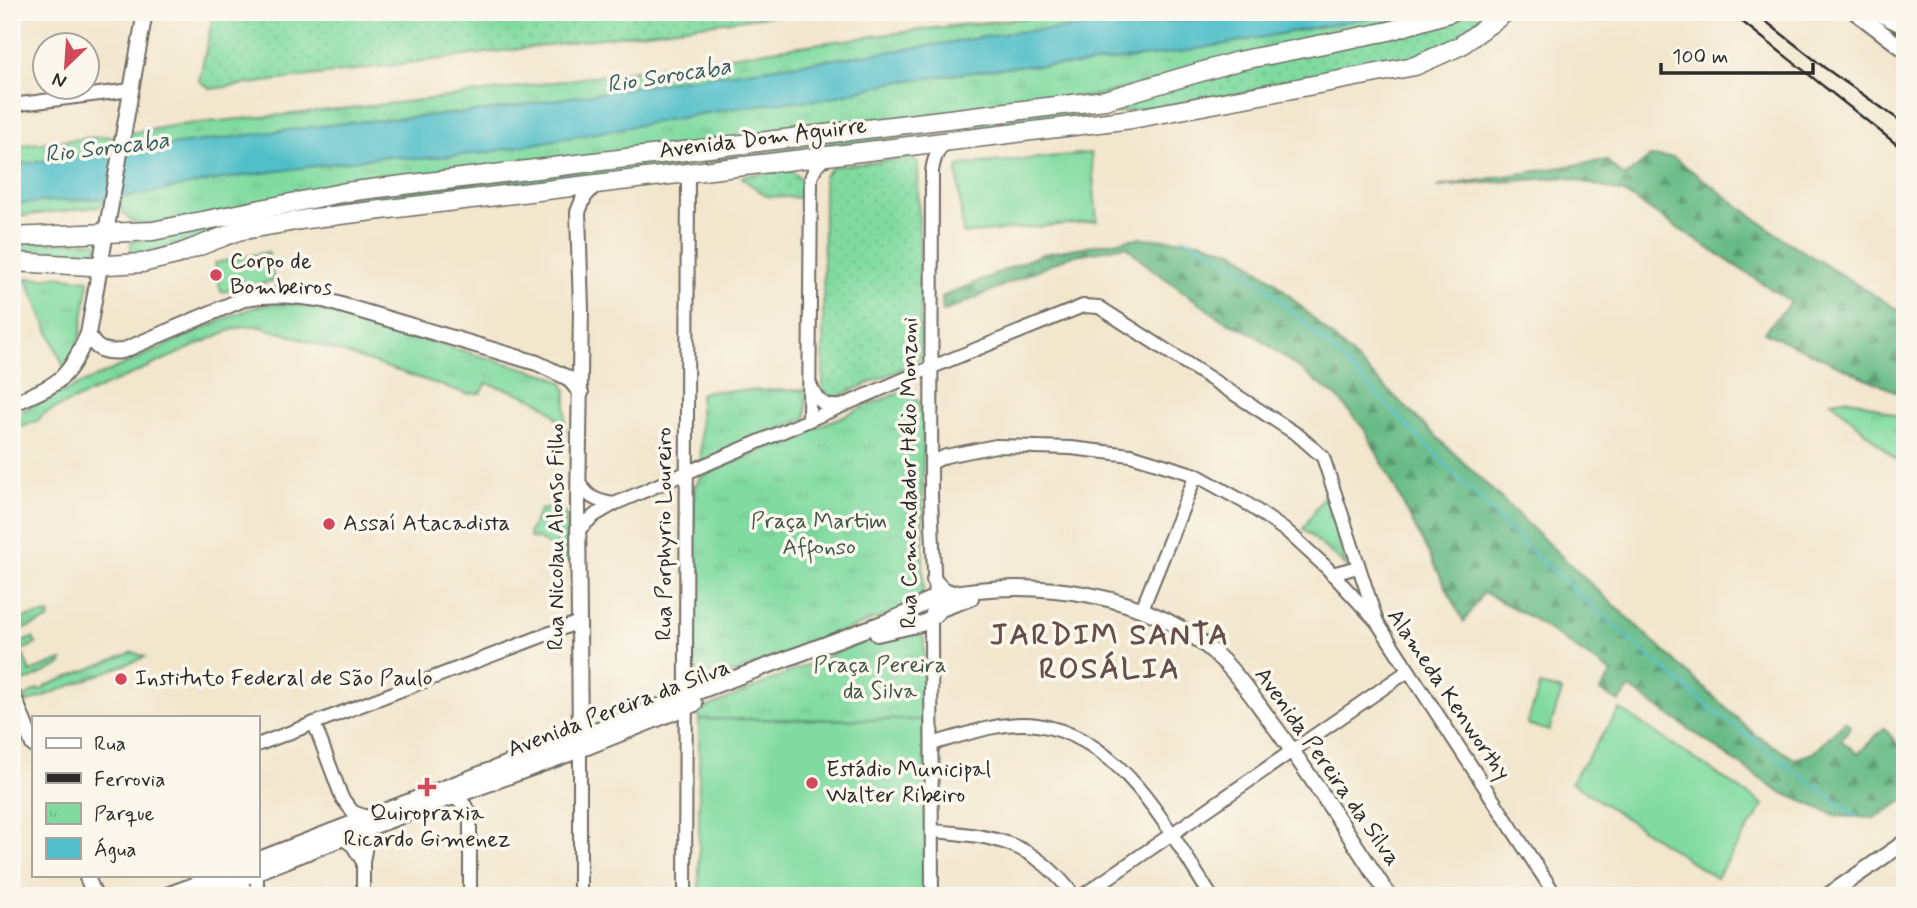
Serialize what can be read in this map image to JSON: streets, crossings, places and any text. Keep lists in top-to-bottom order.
{
  "streets": {
    "highway": ["Avenida Dom Aguirre"],
    "main road": ["Rua Nicolau Alonso Filho", "Avenida Pereira da Silva"],
    "street": ["Rua Comendador Hélio Monzoni", "Rua Porphyrio Loureiro", "Alameda Kenworthy"]
  },
  "crossings": [
    ["Avenida Dom Aguirre", "Rua Comendador Hélio Monzoni"],
    ["Avenida Dom Aguirre", "Rua Porphyrio Loureiro"],
    ["Avenida Dom Aguirre", "Rua Nicolau Alonso Filho"],
    ["Rua Comendador Hélio Monzoni", "Alameda Kenworthy"],
    ["Rua Comendador Hélio Monzoni", "Avenida Pereira da Silva"],
    ["Rua Porphyrio Loureiro", "Avenida Pereira da Silva"],
    ["Rua Nicolau Alonso Filho", "Avenida Pereira da Silva"]
  ],
  "districts": ["JARDIM SANTA ROSÁLIA"],
  "water": ["Rio Sorocaba"],
  "parks": ["Praça Martim Affonso", "Praça Pereira da Silva"],
  "places": {
    "other": [
      "Corpo de Bombeiros",
      "Assaí Atacadista",
      "Instituto Federal de São Paulo",
      "Estádio Municipal Walter Ribeiro"
    ],
    "health": ["Quiropraxia Ricardo Gimenez"]
  },
  "legend": [
    "Rua",
    "Ferrovia",
    "Parque",
    "Água"
  ],
  "scale_bar": "100 m",
  "north": "bottom left"
}
